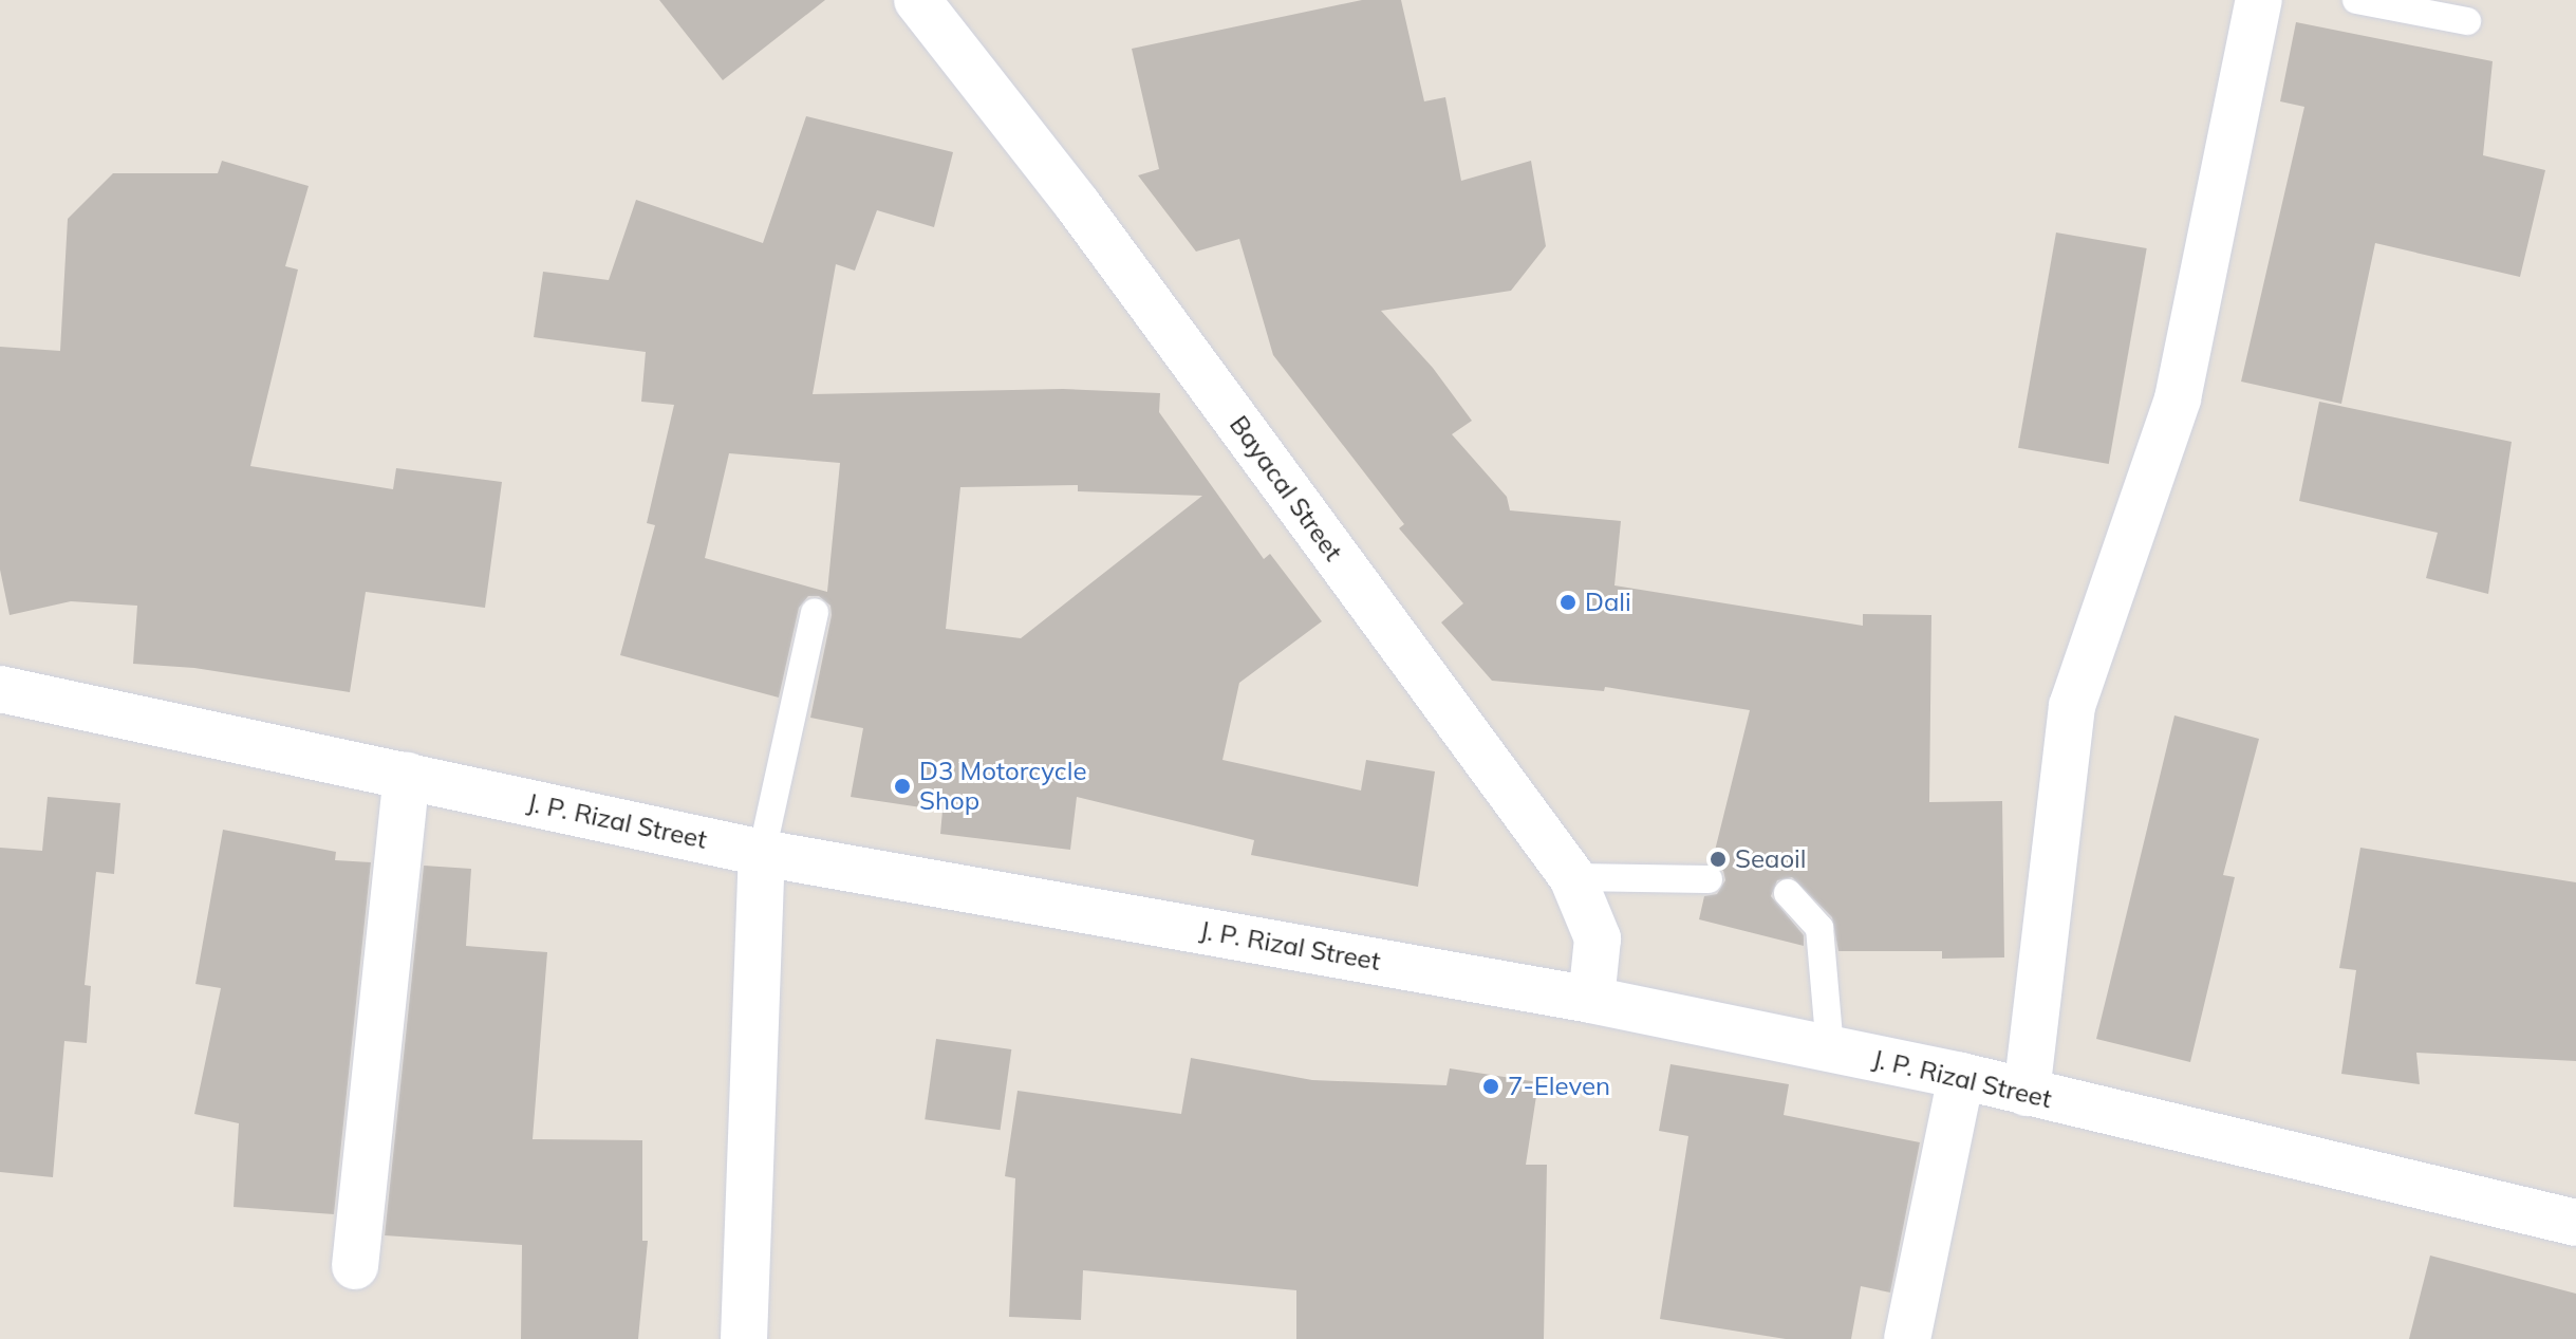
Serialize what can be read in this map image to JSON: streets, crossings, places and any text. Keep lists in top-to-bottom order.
{
  "streets": {
    "main road": ["Bayacal Street", "J. P. Rizal Street"]
  },
  "crossings": [
    ["Bayacal Street", "J. P. Rizal Street"]
  ],
  "places": [
    "Dali",
    "D3 Motorcycle Shop",
    "Seaoil",
    "7-Eleven"
  ]
}
